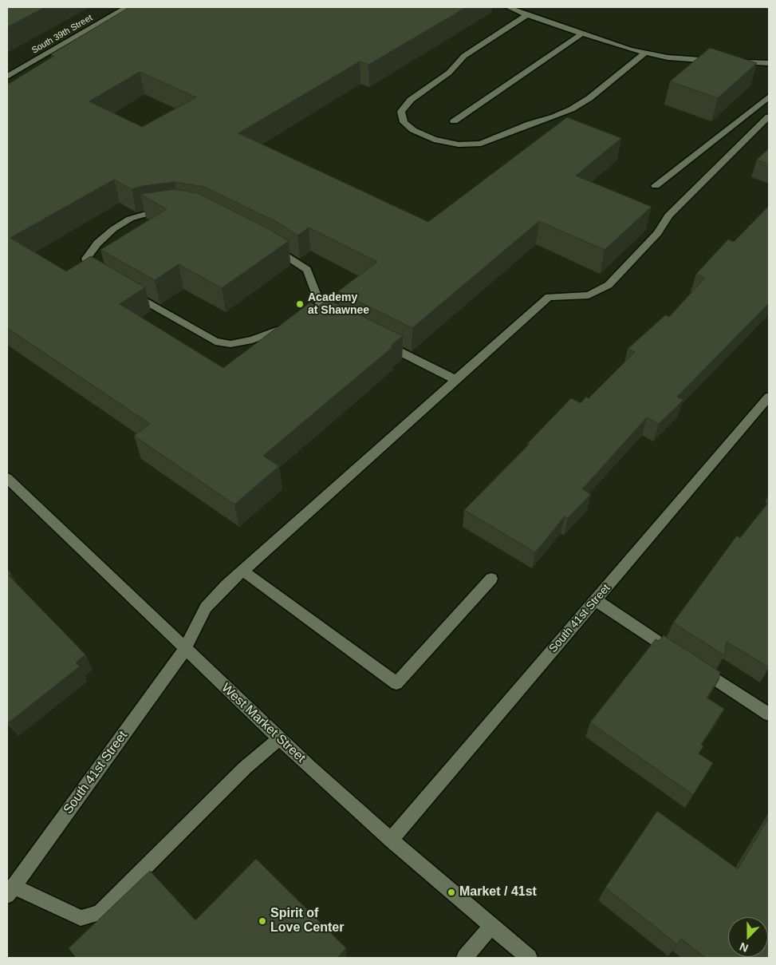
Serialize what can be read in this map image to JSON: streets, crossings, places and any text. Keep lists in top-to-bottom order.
{
  "streets": {
    "street": ["South 39th Street", "South 41st Street", "West Market Street"]
  },
  "crossings": [
    ["South 41st Street", "West Market Street"]
  ],
  "places": ["Academy at Shawnee", "Market / 41st", "Spirit of Love Center"],
  "north": "bottom"
}
